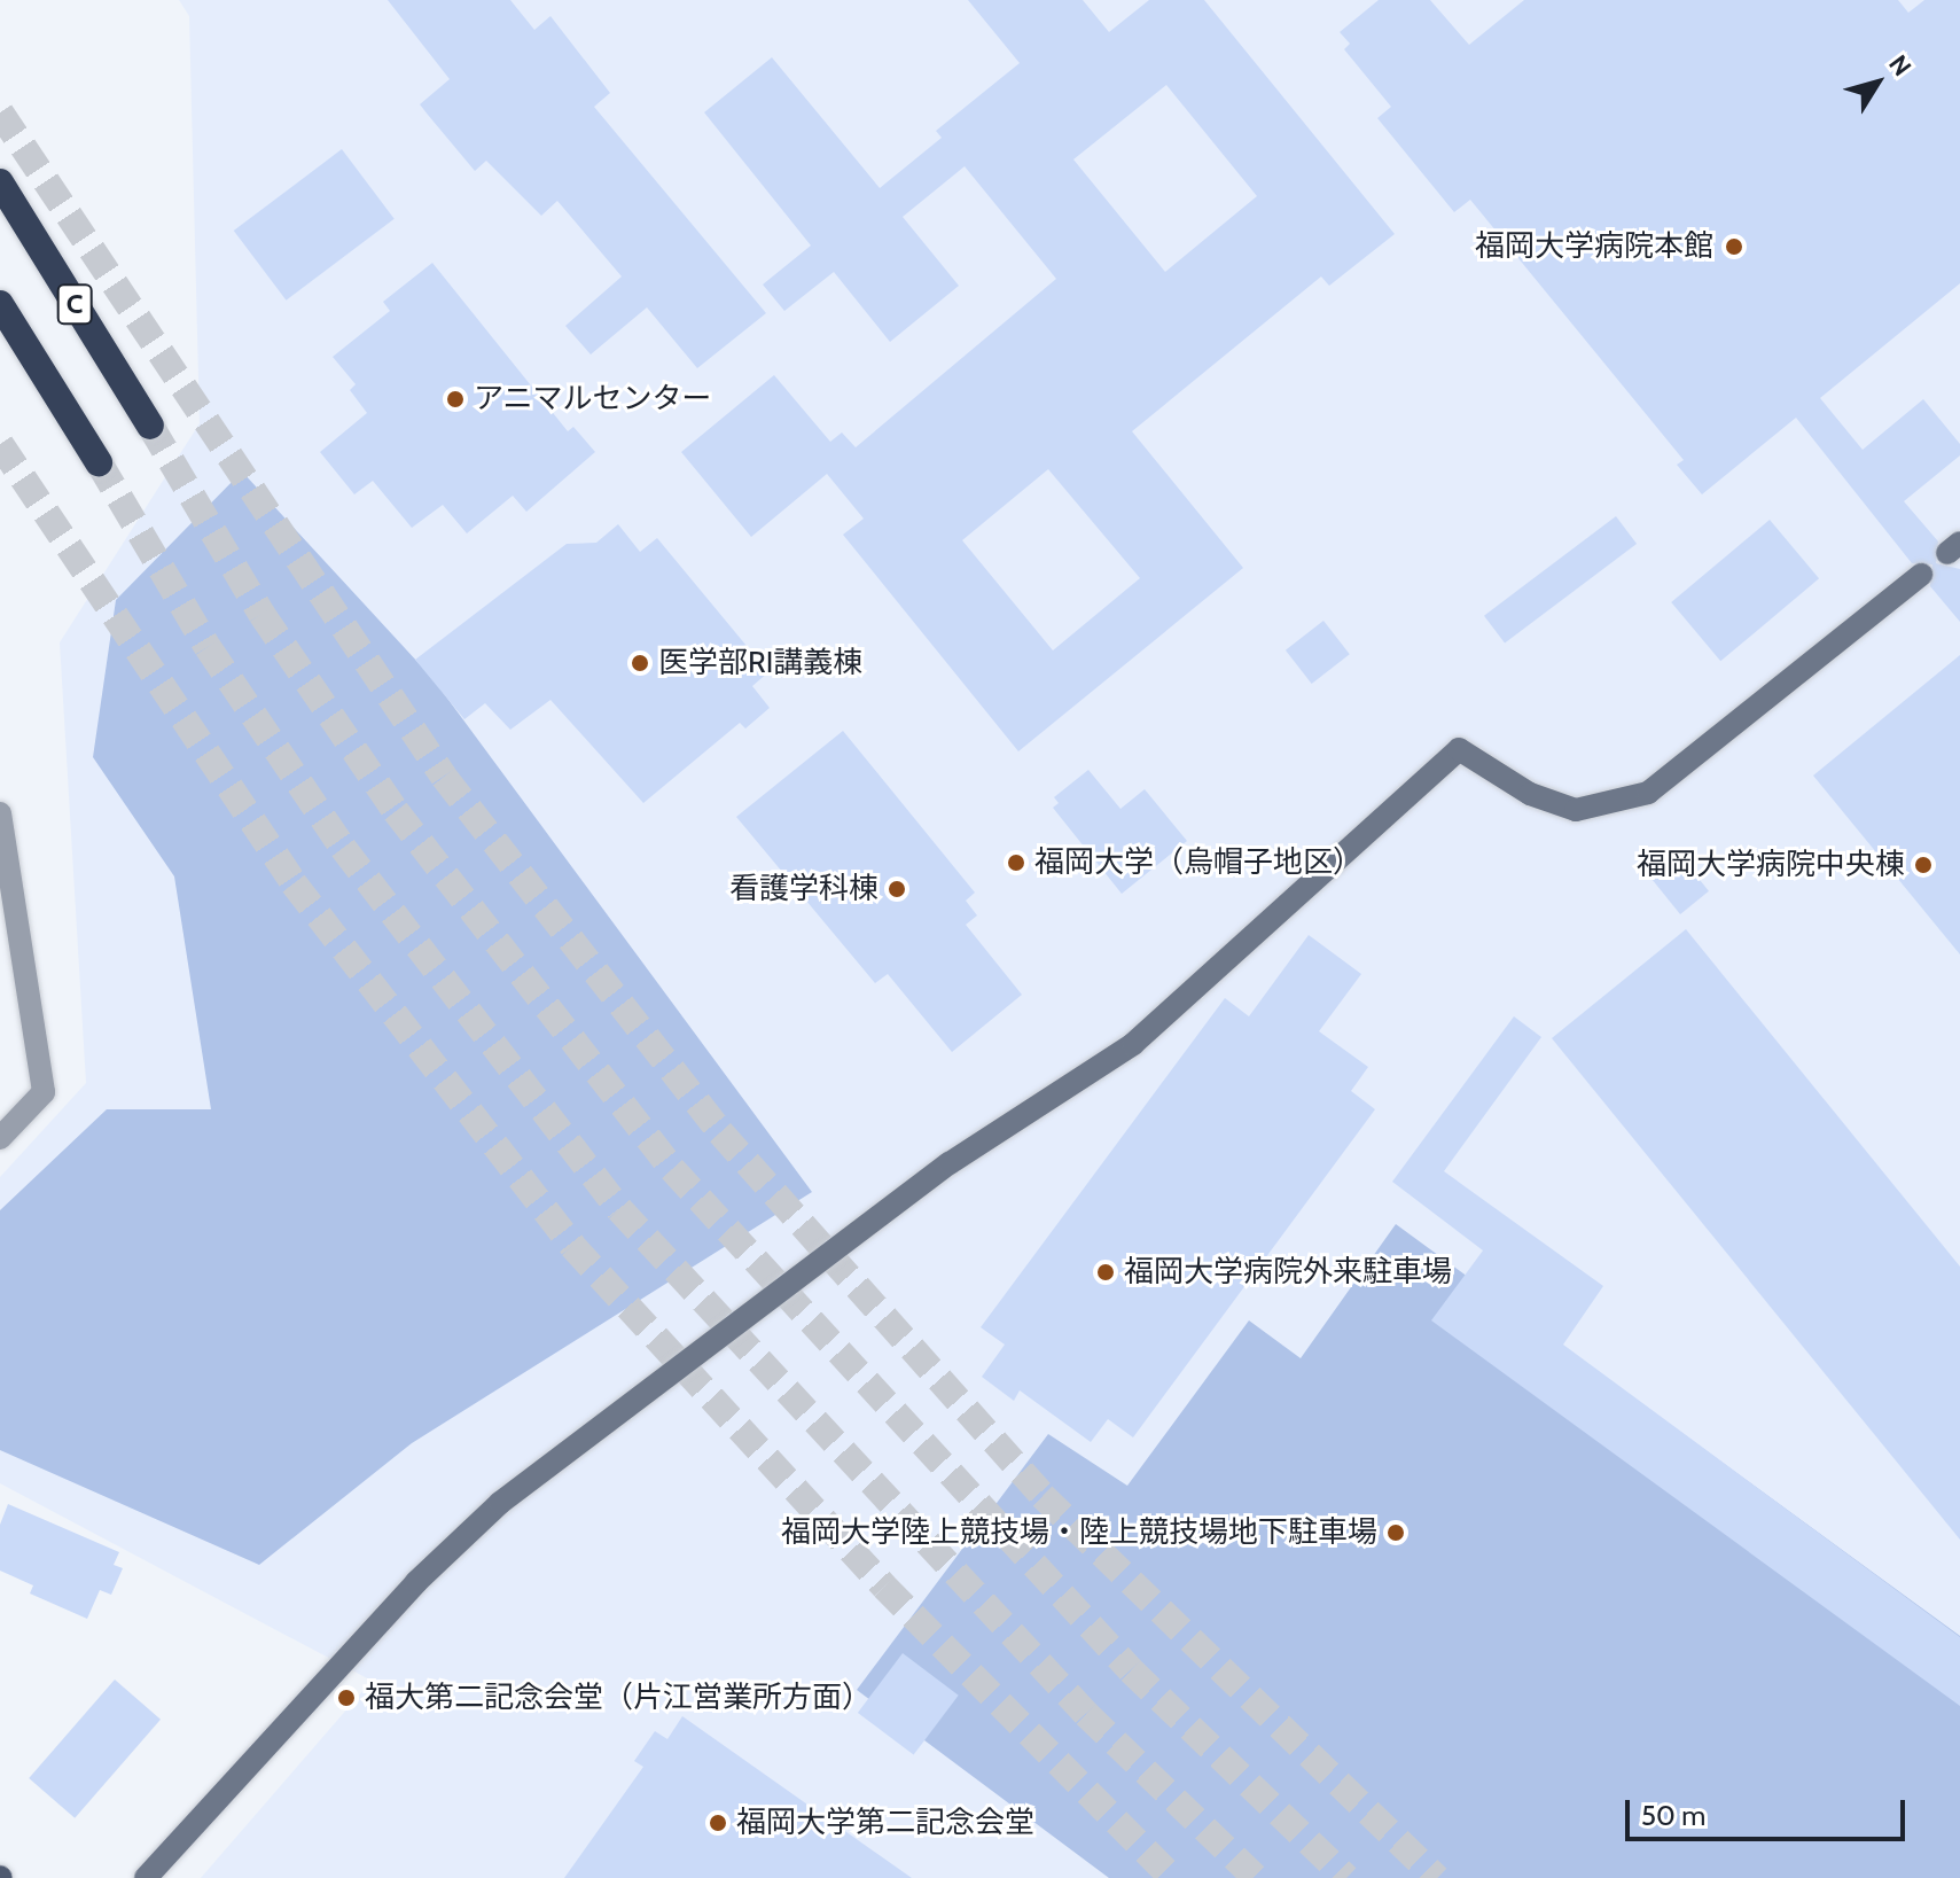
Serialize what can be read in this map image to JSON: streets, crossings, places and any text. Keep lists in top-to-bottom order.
{
  "streets": {
    "highway": ["C"]
  },
  "places": [
    "福岡大学病院本館",
    "アニマルセンター",
    "医学部RI講義棟",
    "福岡大学（烏帽子地区）",
    "福岡大学病院中央棟",
    "看護学科棟",
    "福岡大学病院外来駐車場",
    "福岡大学陸上競技場・陸上競技場地下駐車場",
    "福大第二記念会堂（片江営業所方面）",
    "福岡大学第二記念会堂"
  ],
  "scale_bar": "50 m",
  "north": "top right"
}
